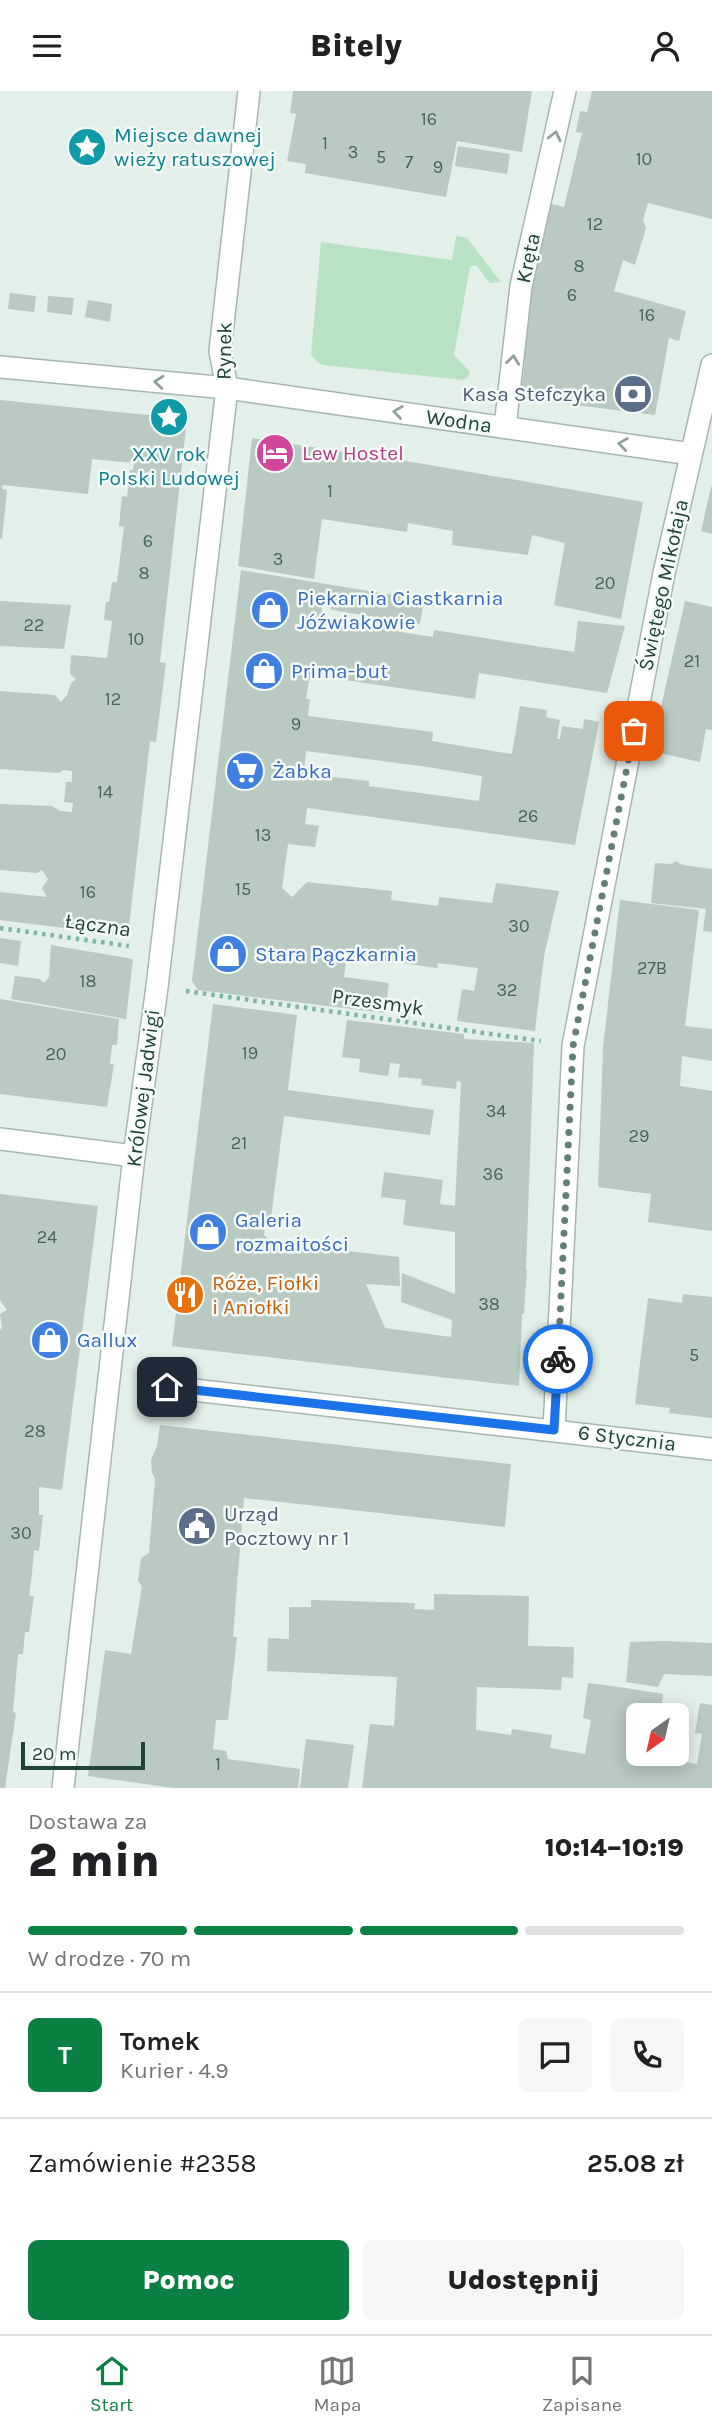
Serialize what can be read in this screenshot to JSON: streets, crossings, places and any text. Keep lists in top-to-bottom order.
{
  "streets": {
    "street": [
      "Kręta",
      "Rynek",
      "Wodna",
      "Świętego Mikołaja",
      "Królowej Jadwigi",
      "6 Stycznia"
    ],
    "path": ["Łączna", "Przesmyk"]
  },
  "crossings": [
    ["Kręta", "Wodna"],
    ["Rynek", "Wodna"],
    ["Rynek", "Królowej Jadwigi"],
    ["Wodna", "Świętego Mikołaja"],
    ["Wodna", "Królowej Jadwigi"],
    ["Świętego Mikołaja", "Przesmyk"],
    ["Świętego Mikołaja", "6 Stycznia"],
    ["Łączna", "Królowej Jadwigi"],
    ["Przesmyk", "Królowej Jadwigi"]
  ],
  "one_way": ["Kręta", "Rynek", "Wodna"],
  "places": {
    "place": ["Miejsce dawnej wieży ratuszowej", "XXV rok Polski Ludowej"],
    "bank": ["Kasa Stefczyka"],
    "hotel": ["Lew Hostel"],
    "shop": [
      "Piekarnia Ciastkarnia Jóźwiakowie",
      "Prima-but",
      "Stara Pączkarnia",
      "Galeria rozmaitości",
      "Gallux"
    ],
    "supermarket": ["Żabka"],
    "restaurant": ["Róże, Fiołki i Aniołki"],
    "public building": ["Urząd Pocztowy nr 1"]
  },
  "house_numbers": [
    "16",
    "1",
    "3",
    "5",
    "10",
    "7",
    "9",
    "12",
    "8",
    "6",
    "16",
    "1",
    "6",
    "3",
    "8",
    "20",
    "22",
    "10",
    "21",
    "12",
    "9",
    "14",
    "26",
    "13",
    "15",
    "16",
    "30",
    "27B",
    "18",
    "32",
    "19",
    "20",
    "34",
    "29",
    "21",
    "36",
    "24",
    "38",
    "5",
    "28",
    "30",
    "1"
  ],
  "scale_bar": "20 m",
  "north": "bottom left",
  "page": {
    "header": "Bitely",
    "scale": "20 m",
    "heading": ["2 min", "Dostawa za", "10:14–10:19"],
    "panel": [
      "Tomek",
      "Kurier · 4.9",
      "Zamówienie #2358",
      "25.08 zł"
    ],
    "bar": "W drodze · 70 m",
    "round": "T",
    "buttons": ["Pomoc", "Udostępnij"],
    "tabs": ["Start", "Mapa", "Zapisane"]
  }
}
